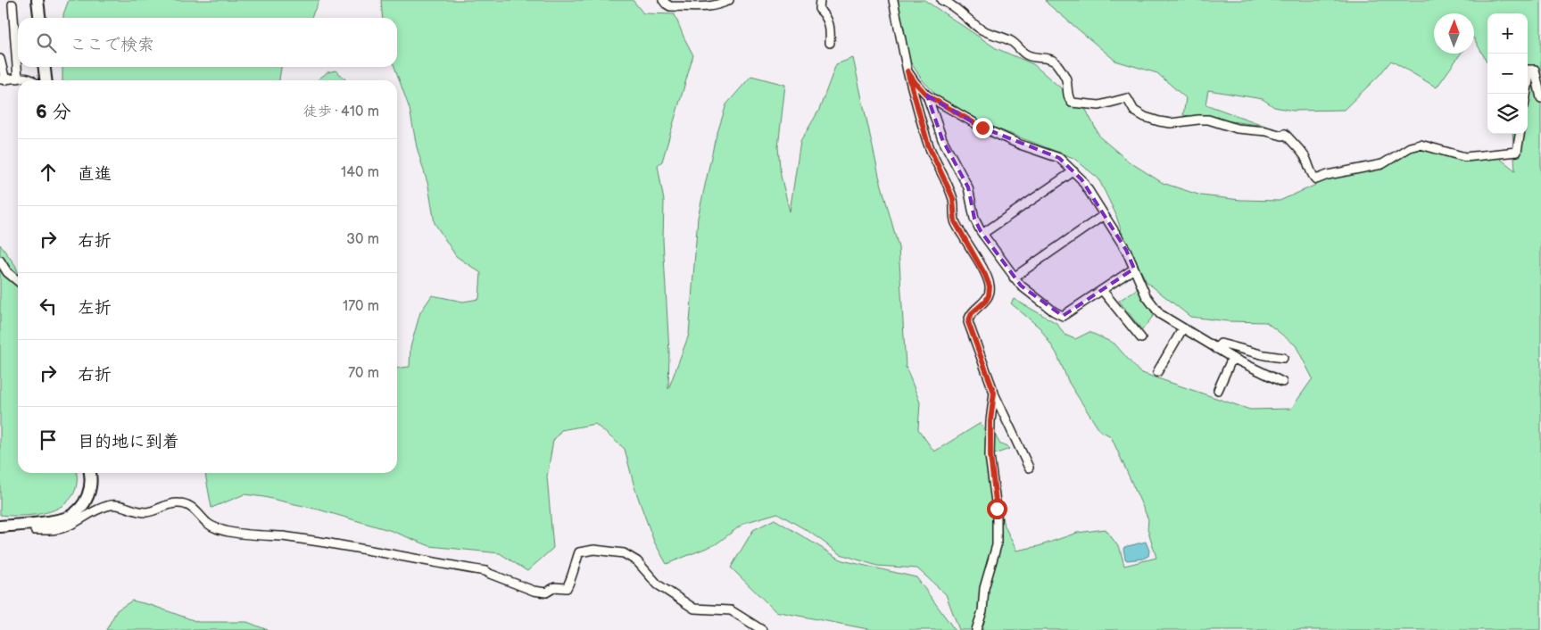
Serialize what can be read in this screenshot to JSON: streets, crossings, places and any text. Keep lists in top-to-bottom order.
{
  "north": "top",
  "page": {
    "map_buttons": ["+", "−"],
    "search": "ここで検索",
    "heading": ["6 分", "徒歩 · 410 m"],
    "list": [
      ["直進", "140 m"],
      ["右折", "30 m"],
      ["左折", "170 m"],
      ["右折", "70 m"],
      "目的地に到着"
    ]
  }
}
